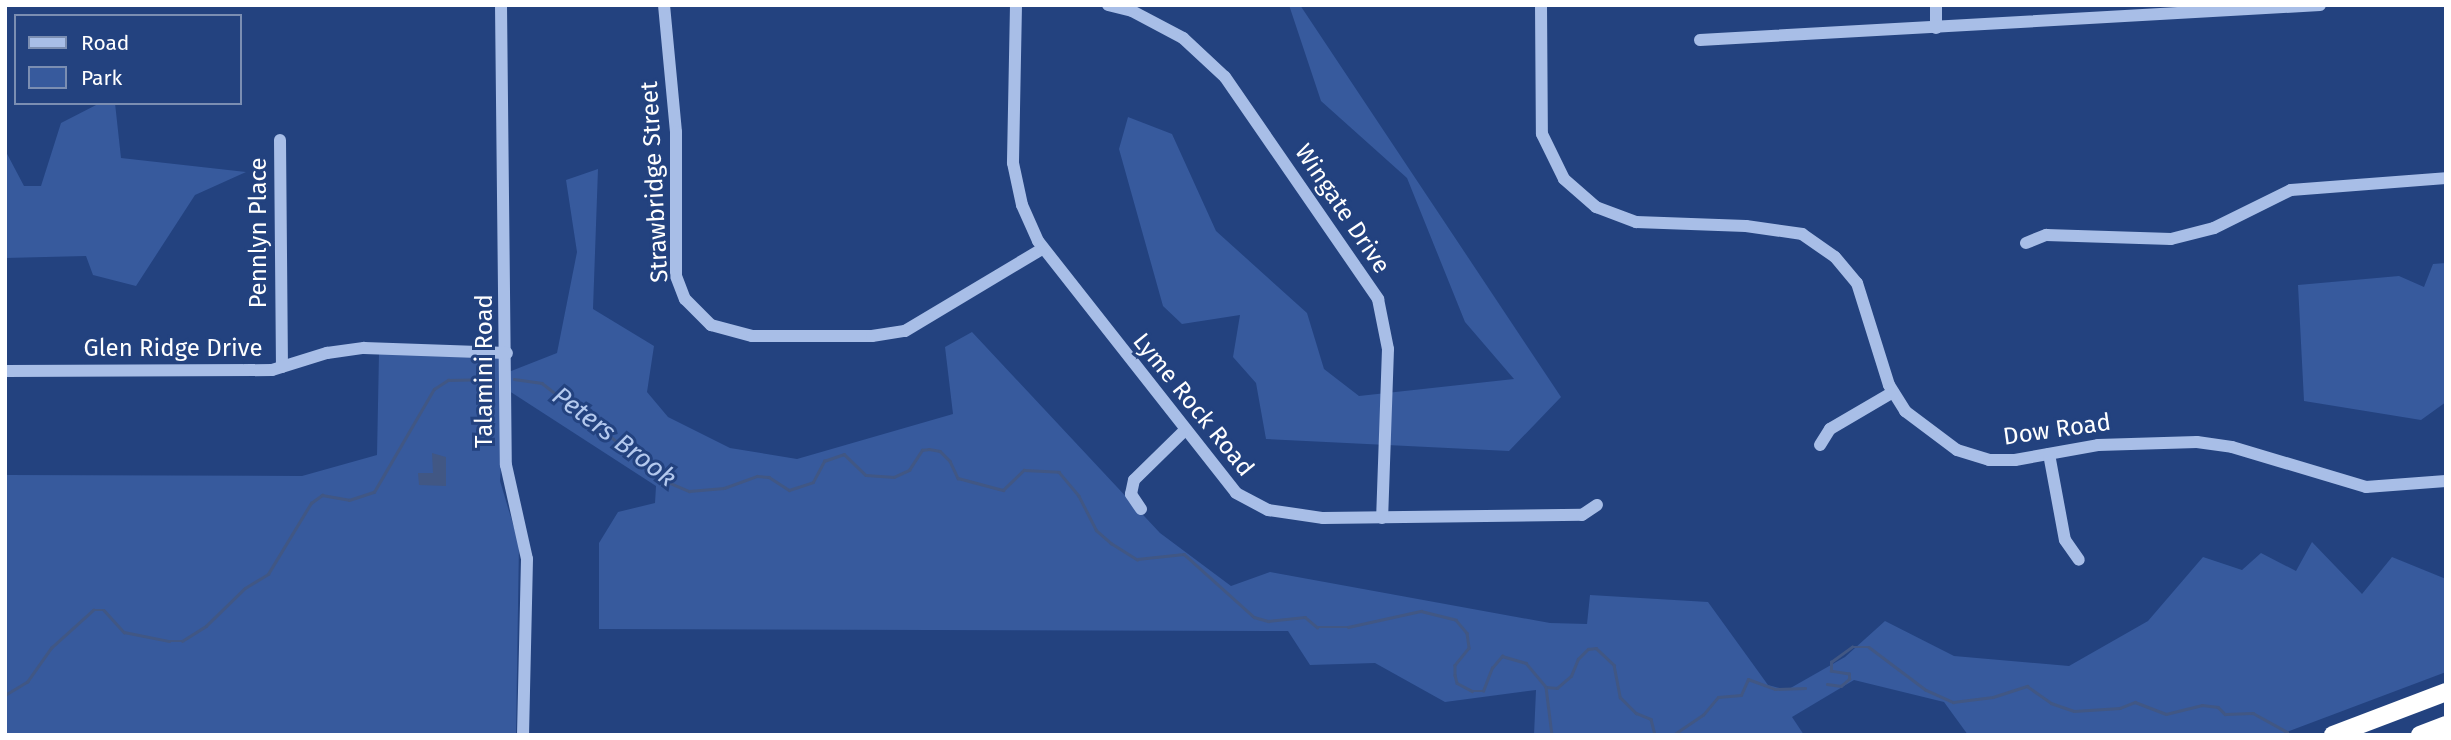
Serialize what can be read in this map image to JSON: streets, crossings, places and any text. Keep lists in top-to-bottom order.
{
  "streets": {
    "street": [
      "Strawbridge Street",
      "Wingate Drive",
      "Pennlyn Place",
      "Glen Ridge Drive",
      "Talamini Road",
      "Lyme Rock Road",
      "Dow Road"
    ]
  },
  "crossings": [
    ["Strawbridge Street", "Lyme Rock Road"],
    ["Wingate Drive", "Lyme Rock Road"],
    ["Pennlyn Place", "Glen Ridge Drive"],
    ["Glen Ridge Drive", "Talamini Road"]
  ],
  "water": ["Peters Brook"],
  "legend": ["Road", "Park"]
}
